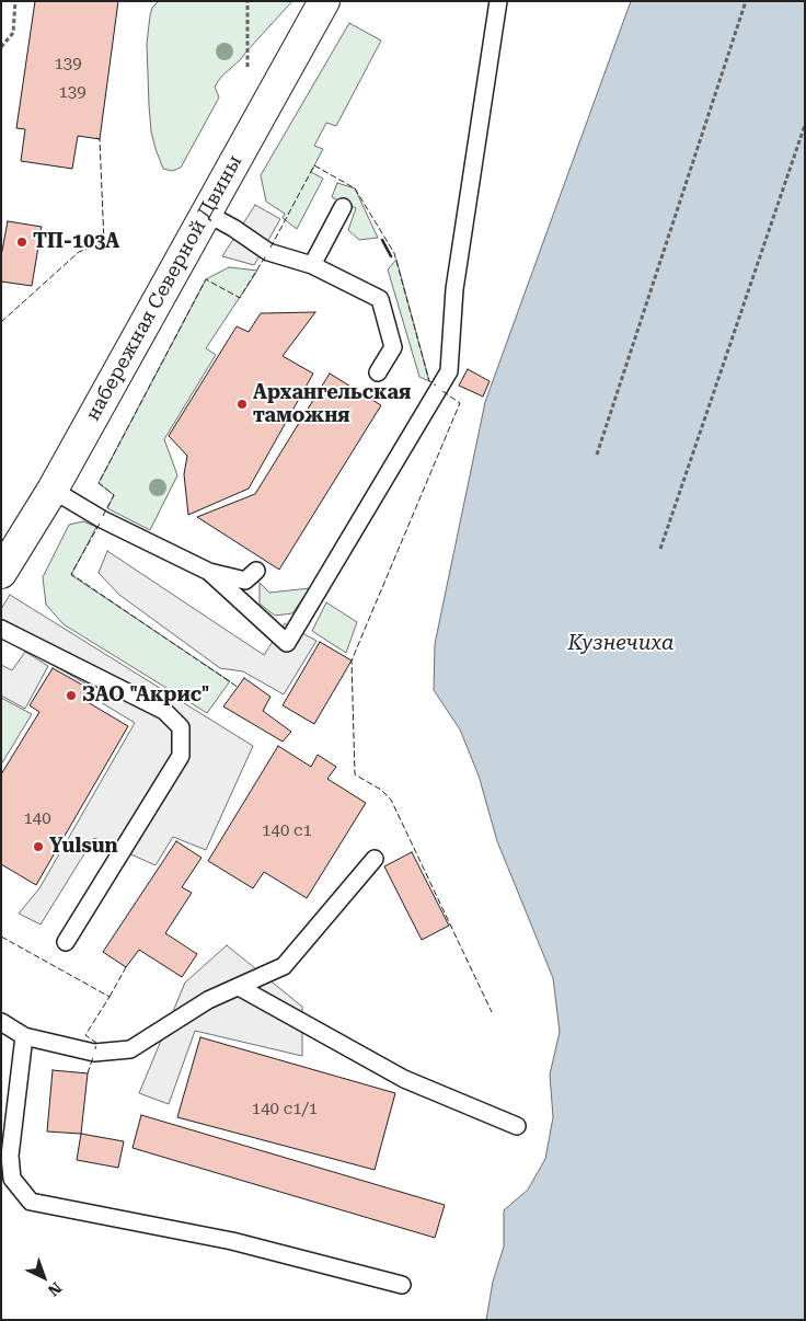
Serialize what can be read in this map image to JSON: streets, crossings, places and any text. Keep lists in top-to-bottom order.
{
  "streets": {
    "street": ["набережная Северной Двины"]
  },
  "water": ["Кузнечиха"],
  "places": [
    "ТП-103А",
    "Архангельская таможня",
    "ЗАО \"Акрис\"",
    "Yulsun"
  ],
  "house_numbers": [
    "139",
    "139",
    "140",
    "140 с1",
    "140 с1/1"
  ],
  "north": "bottom right"
}
